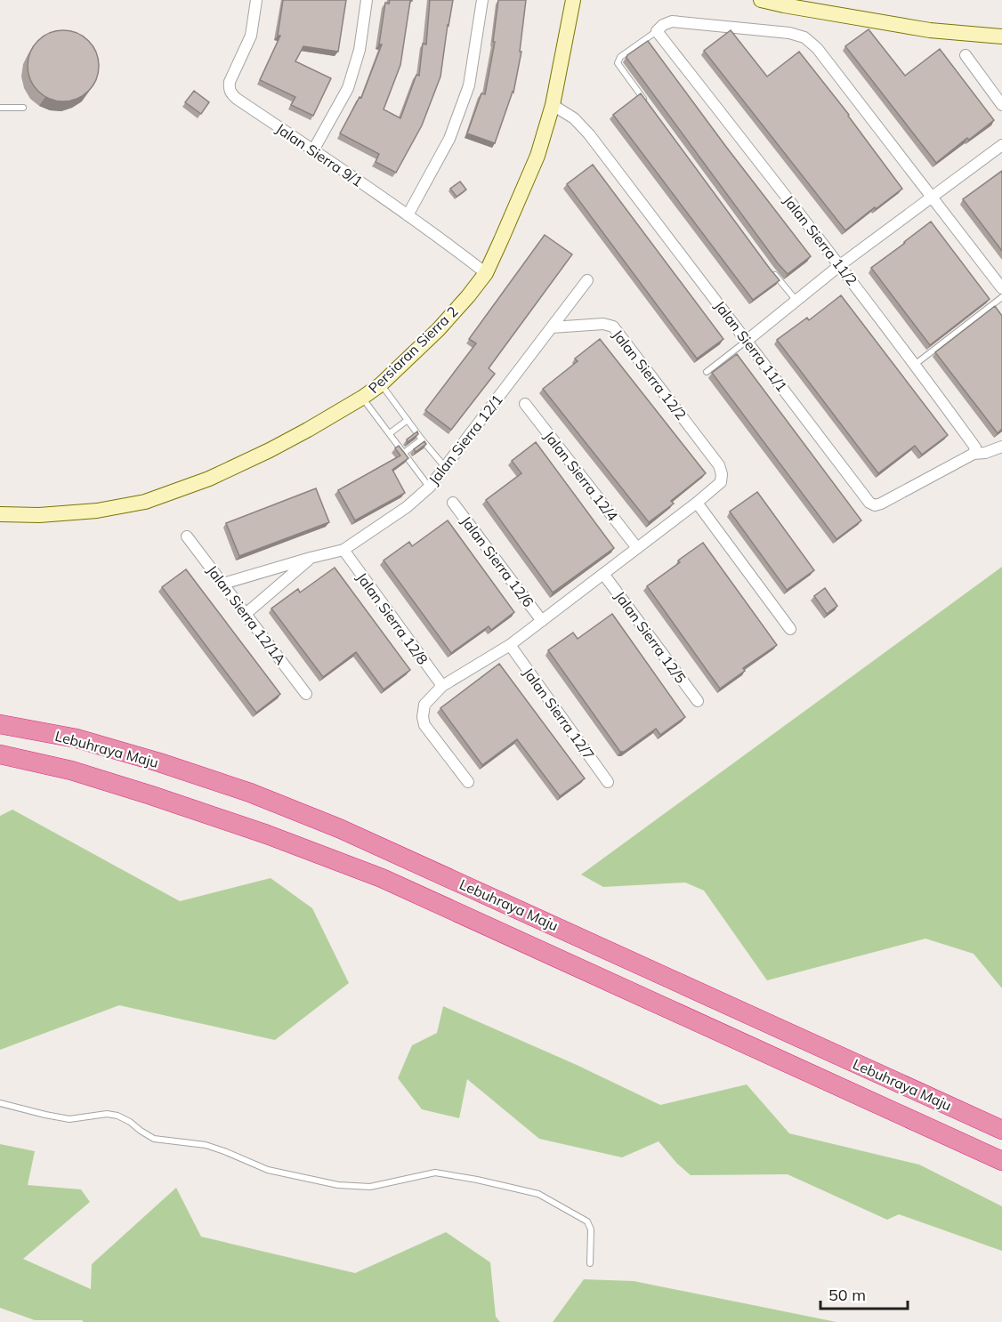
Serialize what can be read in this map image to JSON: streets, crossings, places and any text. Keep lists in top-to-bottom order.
{
  "streets": {
    "highway": ["Lebuhraya Maju"],
    "street": [
      "Jalan Sierra 9/1",
      "Jalan Sierra 11/2",
      "Jalan Sierra 11/1",
      "Persiaran Sierra 2",
      "Jalan Sierra 12/2",
      "Jalan Sierra 12/1",
      "Jalan Sierra 12/4",
      "Jalan Sierra 12/6",
      "Jalan Sierra 12/1A",
      "Jalan Sierra 12/8",
      "Jalan Sierra 12/5",
      "Jalan Sierra 12/7"
    ]
  },
  "crossings": [
    ["Jalan Sierra 9/1", "Persiaran Sierra 2"],
    ["Jalan Sierra 11/2", "Jalan Sierra 11/1"],
    ["Jalan Sierra 11/1", "Persiaran Sierra 2"],
    ["Jalan Sierra 12/2", "Jalan Sierra 12/1"],
    ["Jalan Sierra 12/1", "Jalan Sierra 12/1A"],
    ["Jalan Sierra 12/1", "Jalan Sierra 12/8"]
  ],
  "scale_bar": "50 m"
}
